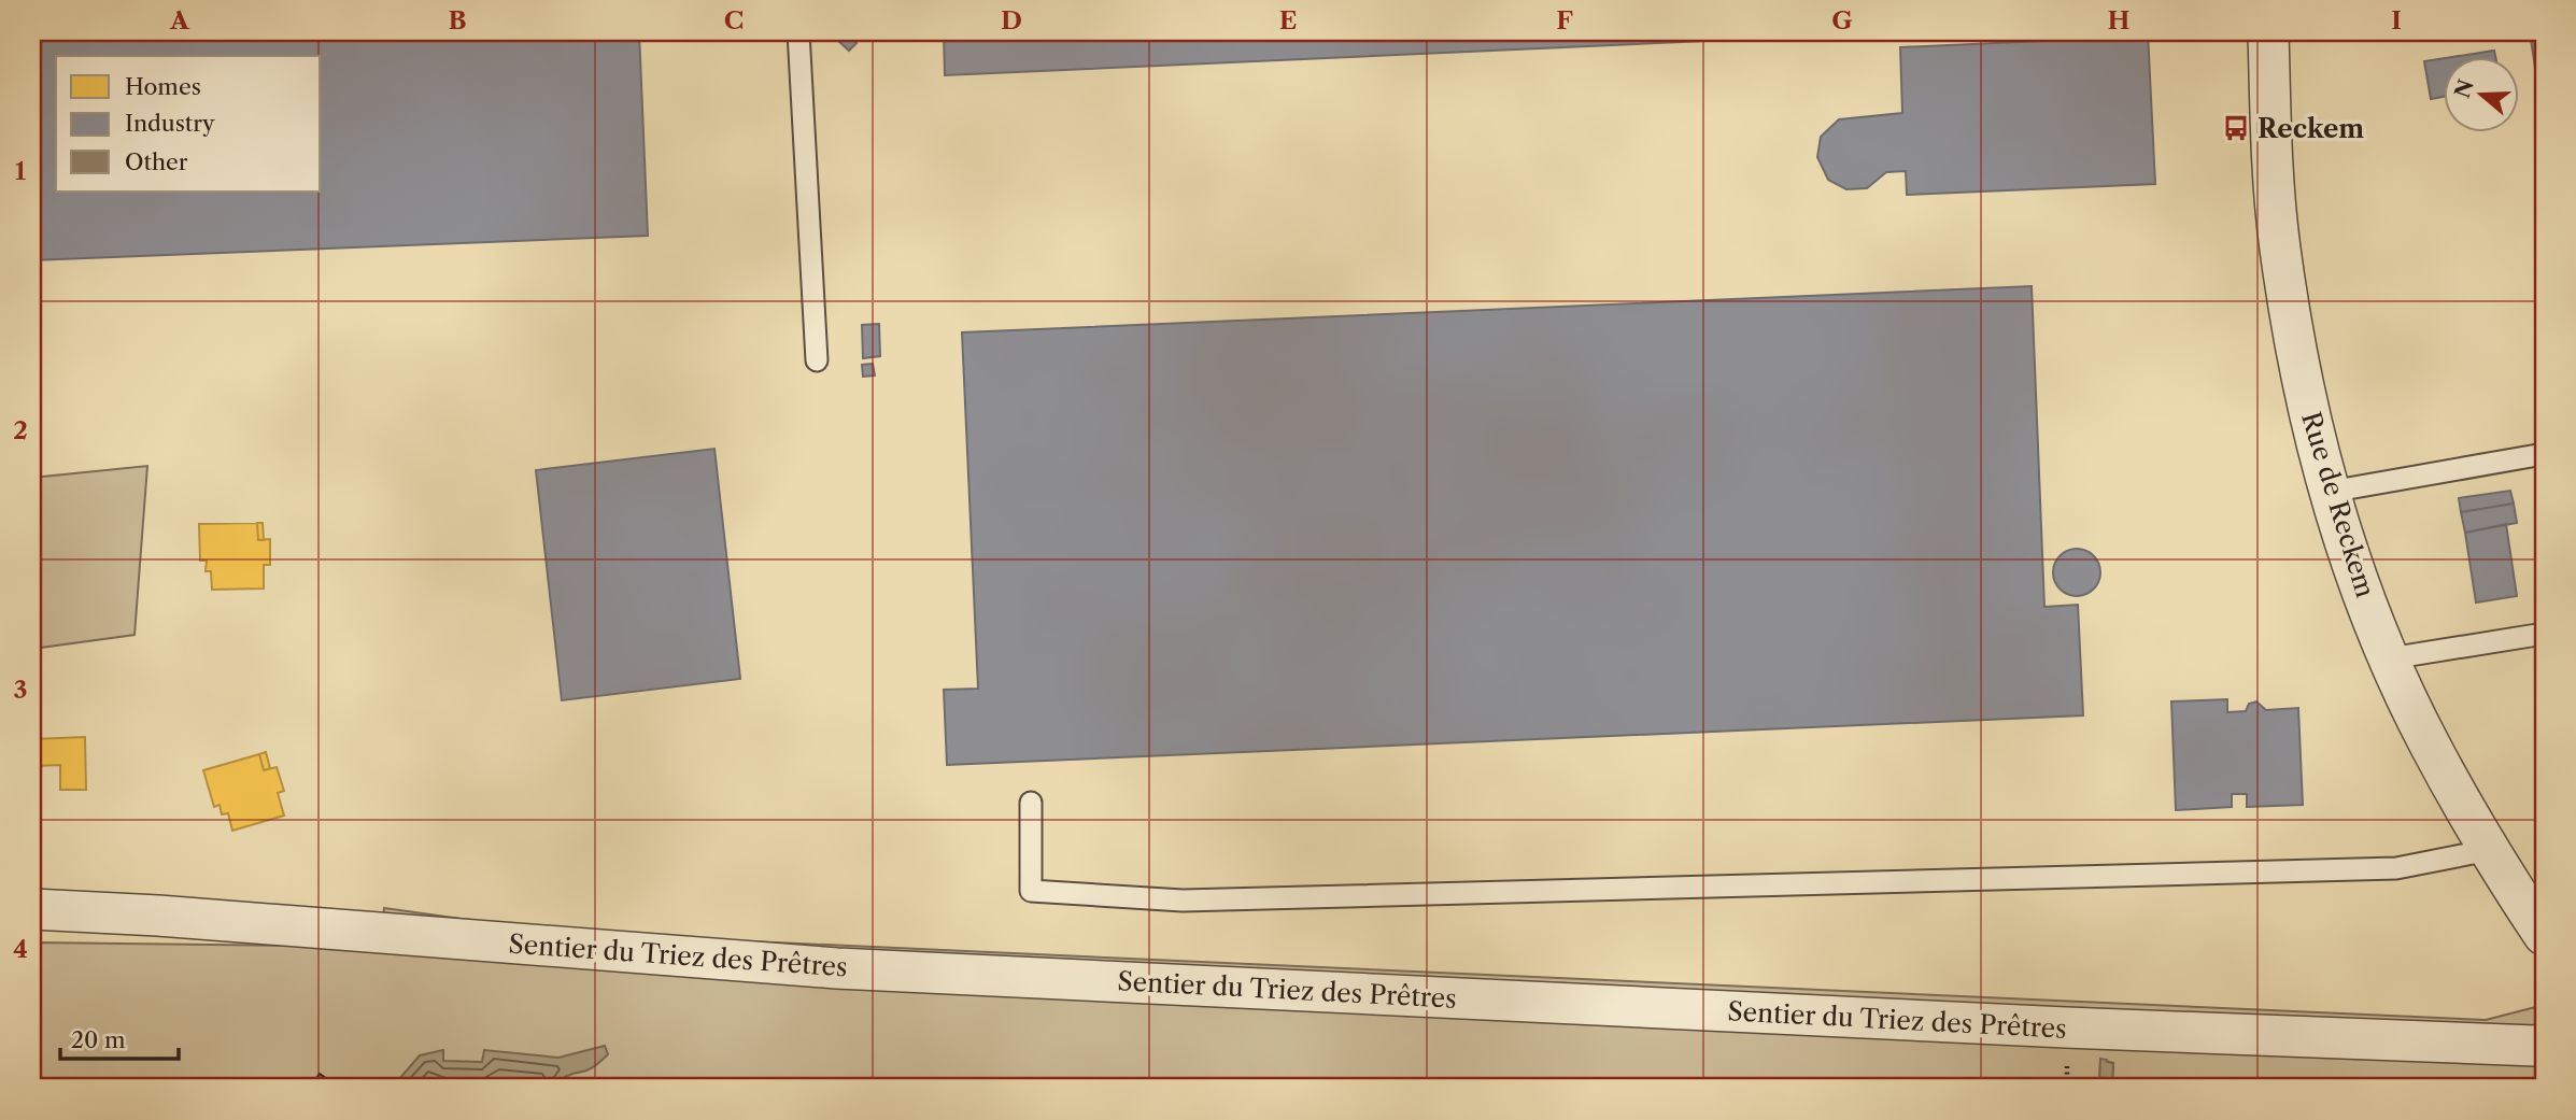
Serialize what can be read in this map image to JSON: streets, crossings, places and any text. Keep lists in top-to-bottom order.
{
  "streets": {
    "street": ["Rue de Reckem", "Sentier du Triez des Prêtres"]
  },
  "places": {
    "bus stop": ["Reckem"]
  },
  "legend": ["Homes", "Industry", "Other"],
  "scale_bar": "20 m",
  "north": "left",
  "grid": {
    "columns": [
      "A",
      "B",
      "C",
      "D",
      "E",
      "F",
      "G",
      "H",
      "I"
    ],
    "rows": [
      "1",
      "2",
      "3",
      "4"
    ]
  }
}
